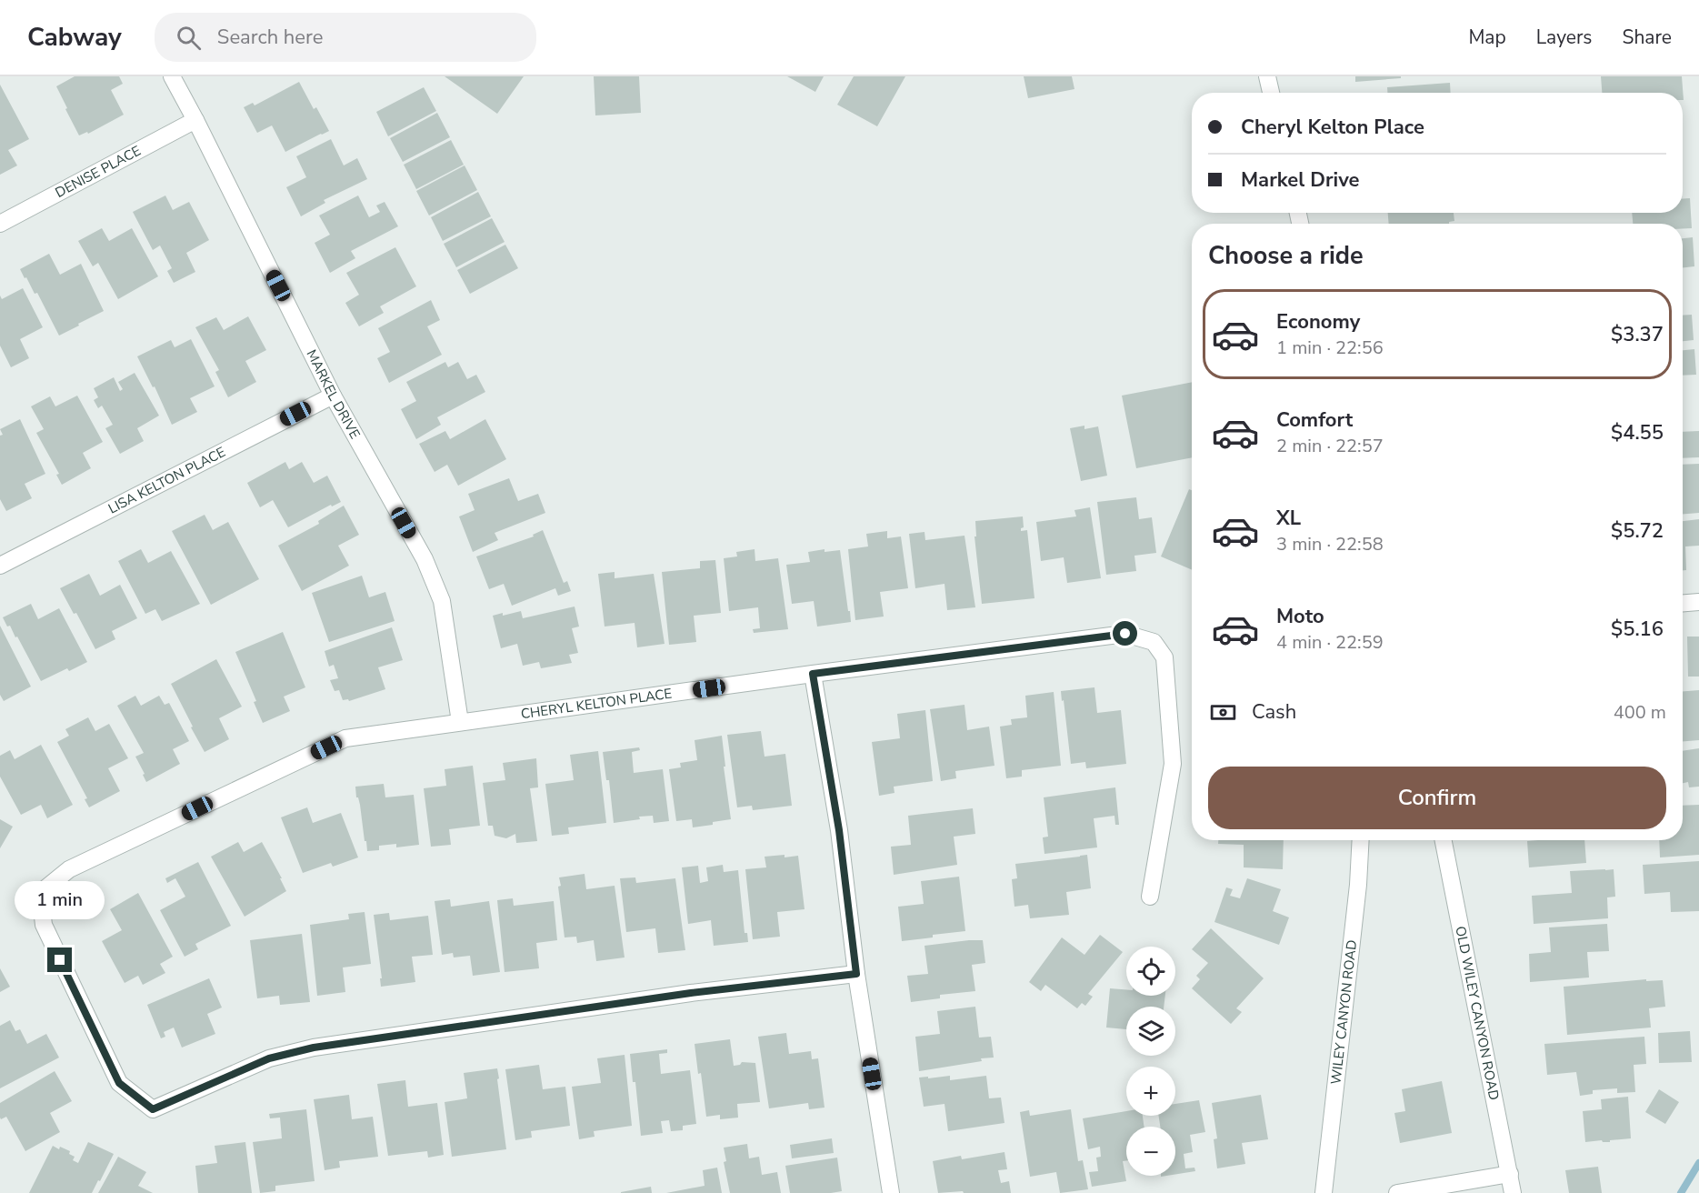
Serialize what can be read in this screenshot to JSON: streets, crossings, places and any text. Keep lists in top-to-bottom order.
{
  "streets": {
    "street": [
      "DENISE PLACE",
      "MARKEL DRIVE",
      "LISA KELTON PLACE",
      "CHERYL KELTON PLACE",
      "WILEY CANYON ROAD",
      "OLD WILEY CANYON ROAD"
    ]
  },
  "crossings": [
    ["DENISE PLACE", "MARKEL DRIVE"],
    ["MARKEL DRIVE", "LISA KELTON PLACE"],
    ["MARKEL DRIVE", "CHERYL KELTON PLACE"]
  ],
  "page": {
    "header": "Cabway",
    "search": "Search here",
    "nav": ["Map", "Layers", "Share"],
    "banner": ["Cheryl Kelton Place", "Markel Drive"],
    "heading": "Choose a ride",
    "list": [
      {
        "name": "Economy",
        "note": "1 min · 22:56",
        "value": "$3.37"
      },
      {
        "name": "Comfort",
        "note": "2 min · 22:57",
        "value": "$4.55"
      },
      {
        "name": "XL",
        "note": "3 min · 22:58",
        "value": "$5.72"
      },
      {
        "name": "Moto",
        "note": "4 min · 22:59",
        "value": "$5.16"
      }
    ],
    "pay": ["Cash", "400 m"],
    "buttons": "Confirm",
    "bubble": "1 min",
    "map_buttons": ["+", "−"]
  }
}
